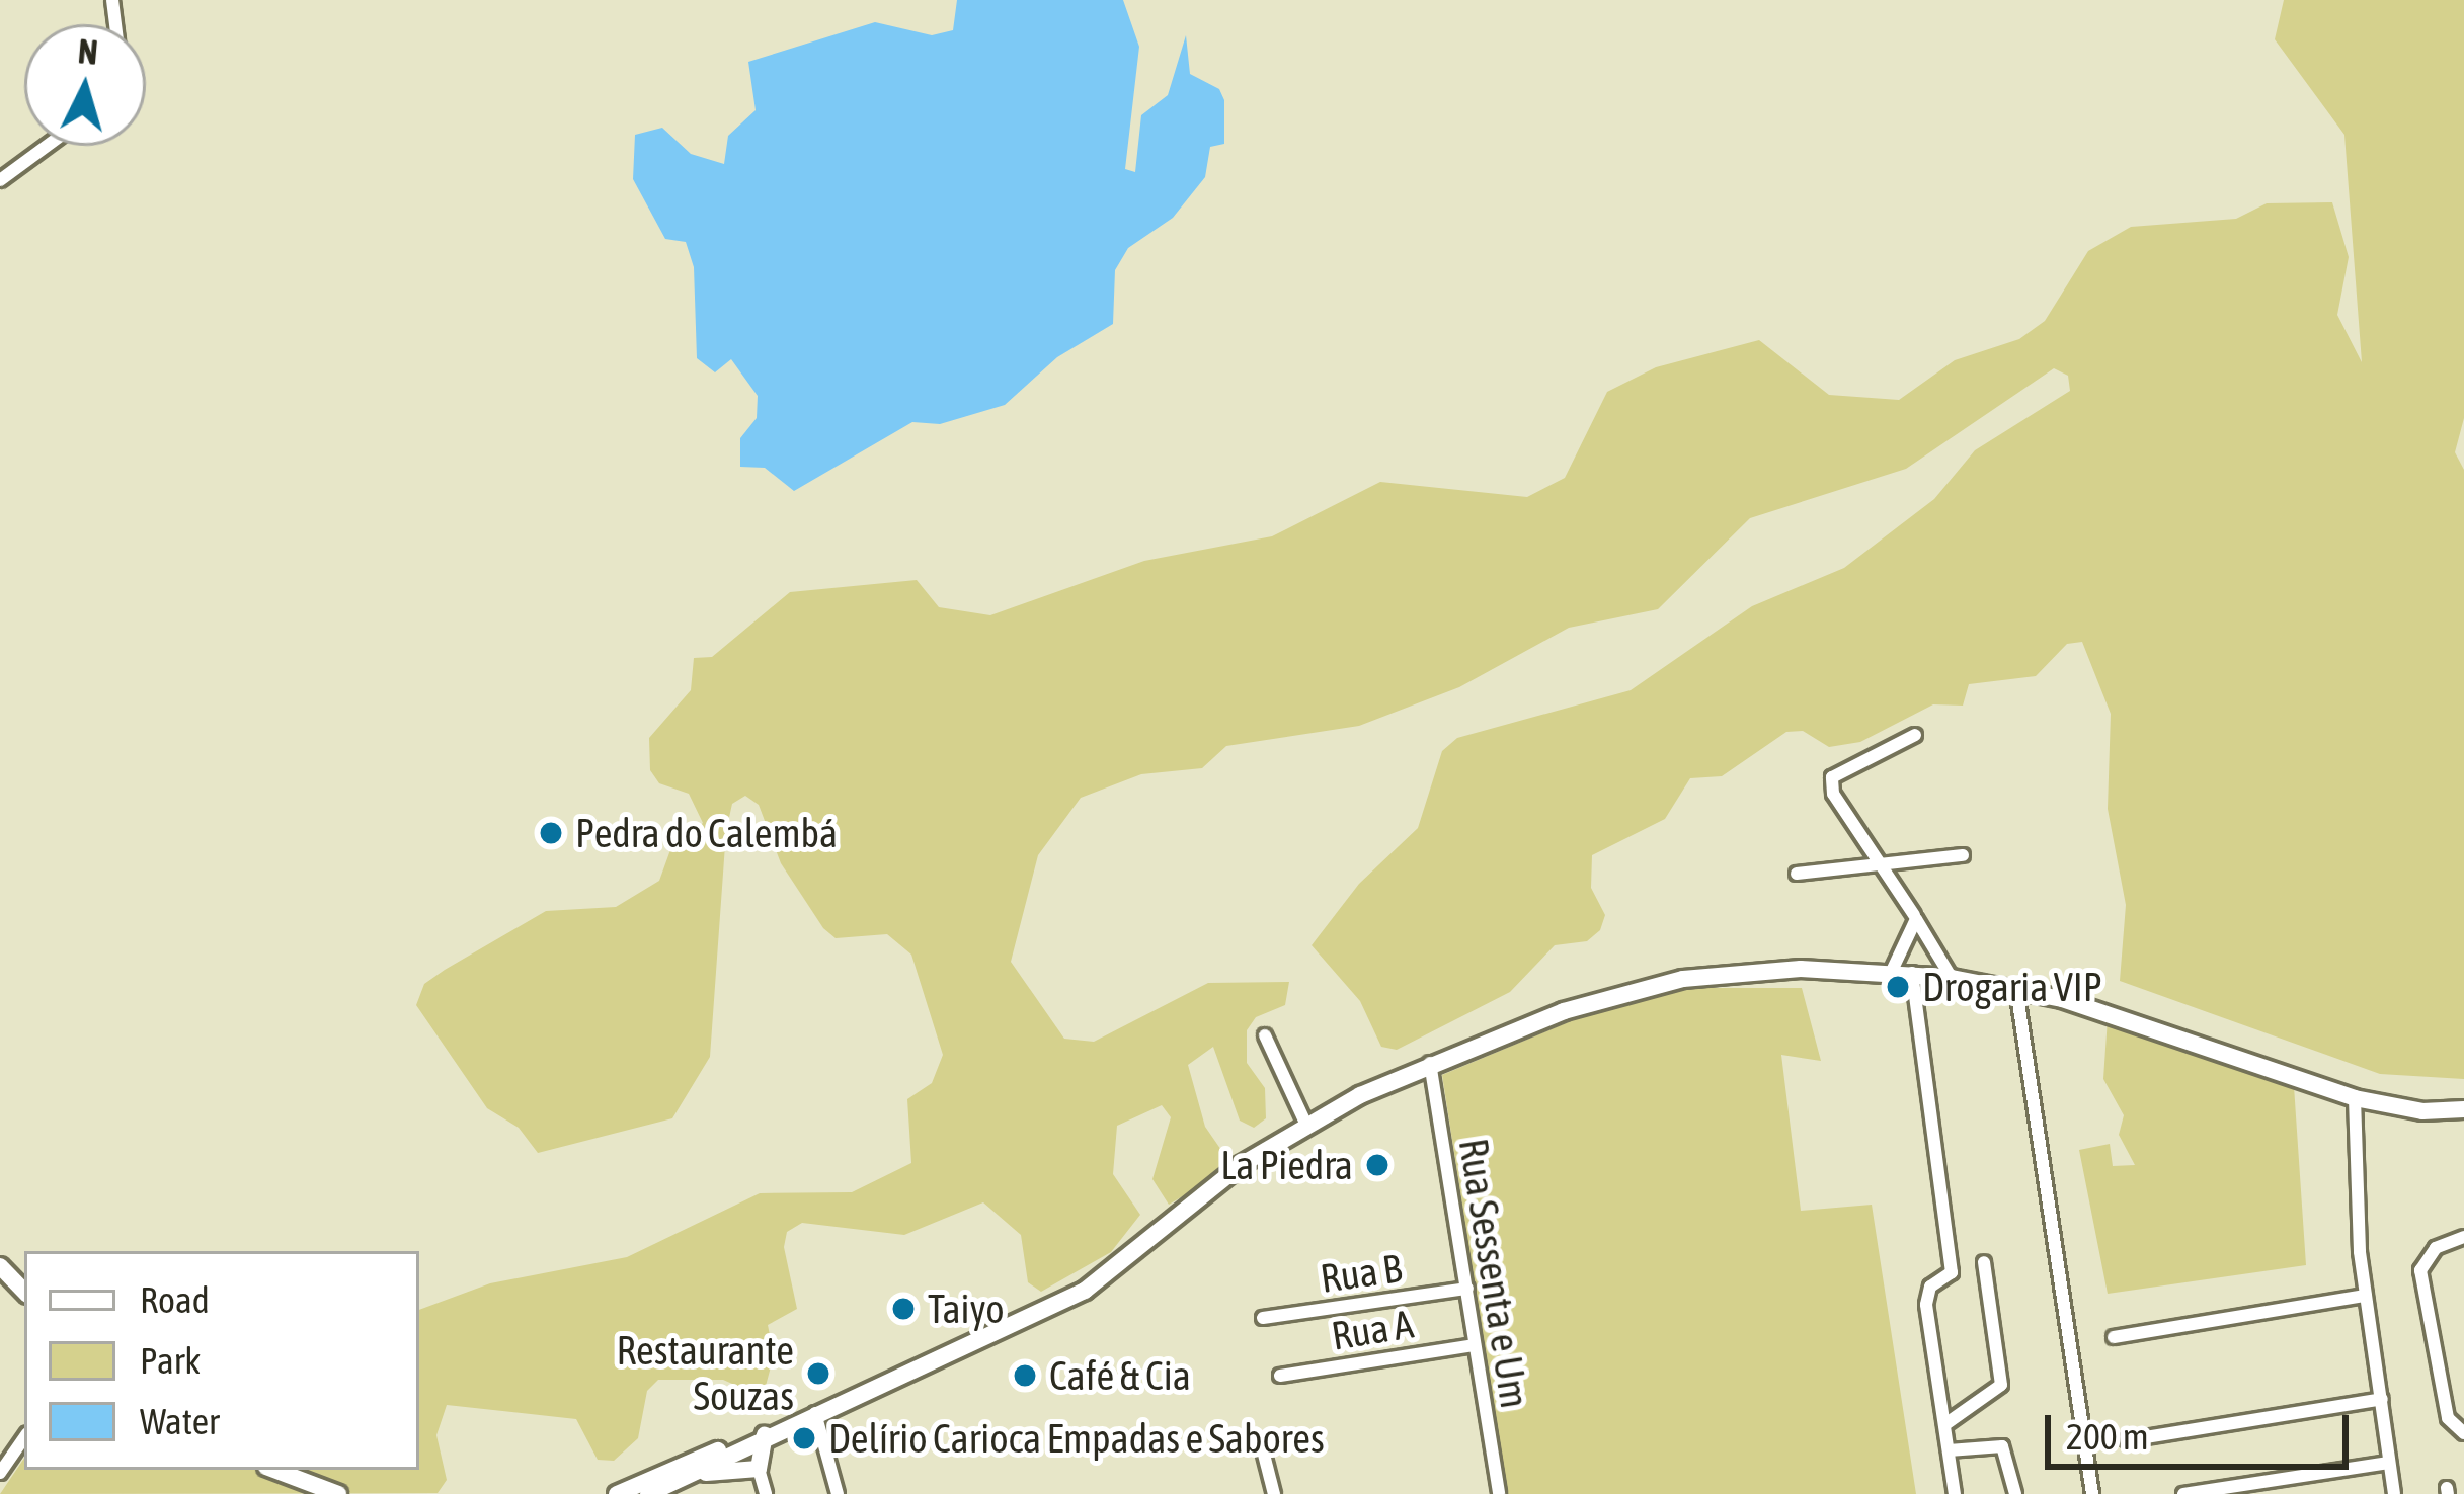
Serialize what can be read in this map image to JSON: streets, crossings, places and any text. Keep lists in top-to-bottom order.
{
  "streets": {
    "street": ["Rua B", "Rua Sessenta e Um", "Rua A"]
  },
  "crossings": [
    ["Rua B", "Rua Sessenta e Um"],
    ["Rua Sessenta e Um", "Rua A"]
  ],
  "places": [
    "Pedra do Calembá",
    "Drogaria VIP",
    "La Piedra",
    "Taiyo",
    "Restaurante Souzas",
    "Café & Cia",
    "Delírio Carioca Empadas e Sabores"
  ],
  "legend": ["Road", "Park", "Water"],
  "scale_bar": "200 m",
  "north": "top"
}
